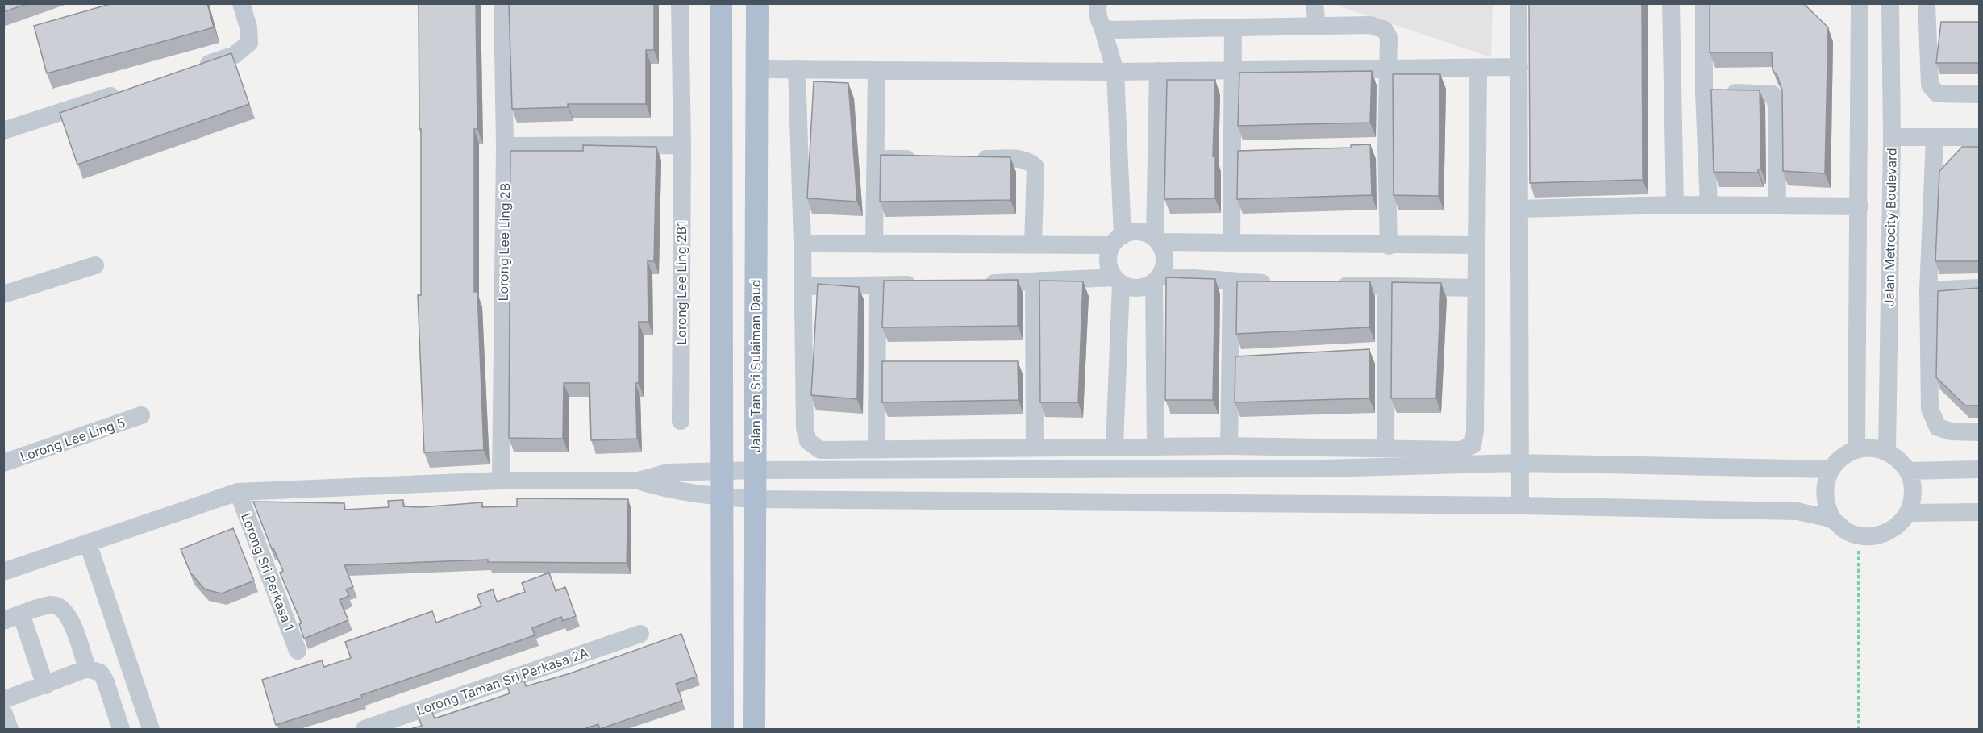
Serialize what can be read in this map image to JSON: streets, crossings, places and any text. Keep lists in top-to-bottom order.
{
  "streets": {
    "main road": ["Jalan Tan Sri Sulaiman Daud"],
    "street": [
      "Jalan Metrocity Boulevard",
      "Lorong Lee Ling 2B",
      "Lorong Lee Ling 2B1",
      "Lorong Lee Ling 5",
      "Lorong Sri Perkasa 1",
      "Lorong Taman Sri Perkasa 2A"
    ]
  }
}
